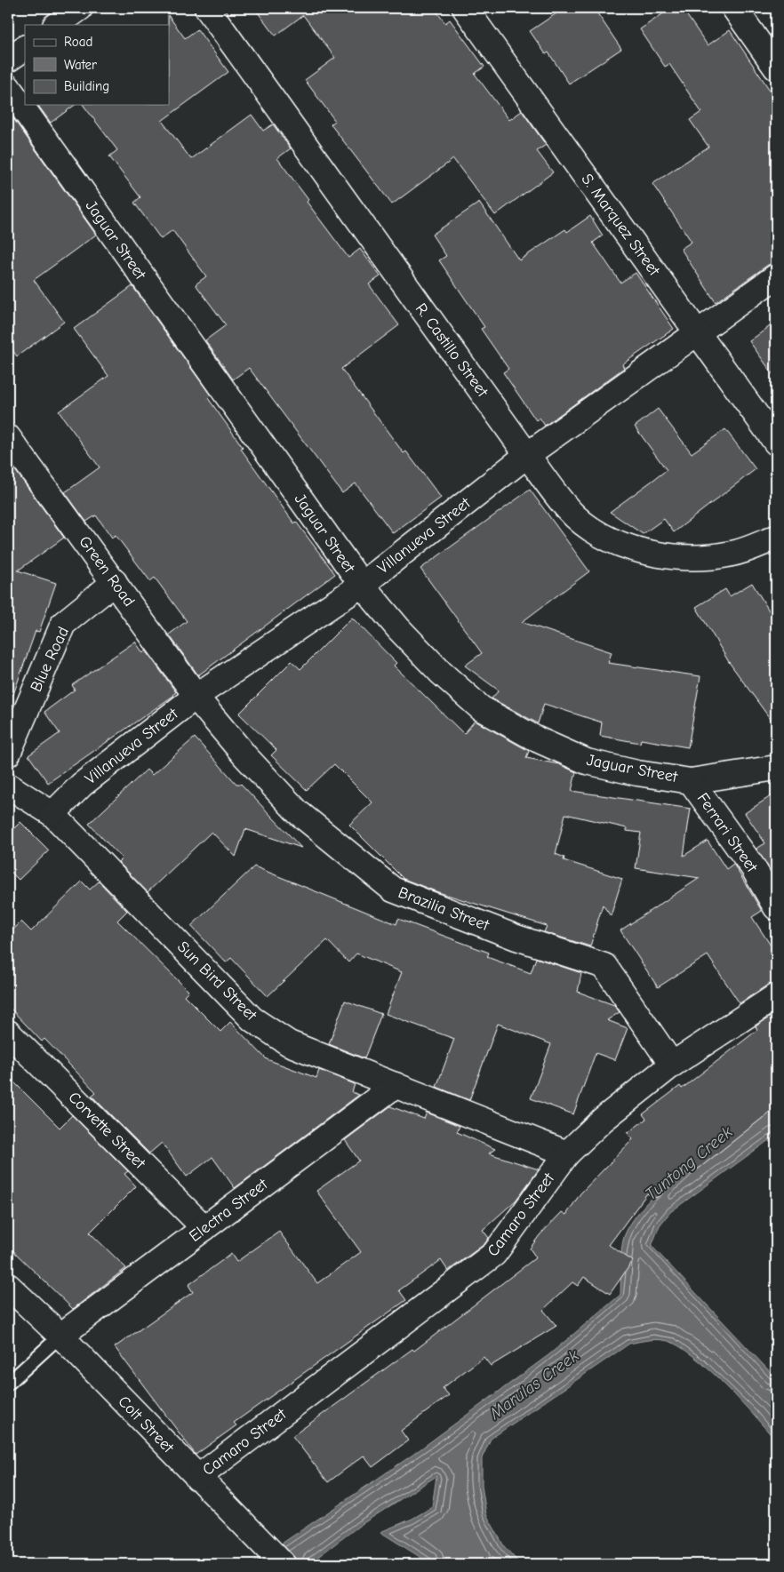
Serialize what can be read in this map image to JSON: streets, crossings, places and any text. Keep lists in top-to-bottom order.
{
  "streets": {
    "street": [
      "S. Marquez Street",
      "Jaguar Street",
      "R. Castillo Street",
      "Villanueva Street",
      "Green Road",
      "Blue Road",
      "Ferrari Street",
      "Brazilia Street",
      "Sun Bird Street",
      "Corvette Street",
      "Electra Street",
      "Camaro Street",
      "Colt Street"
    ]
  },
  "crossings": [
    ["S. Marquez Street", "Villanueva Street"],
    ["Jaguar Street", "Villanueva Street"],
    ["Jaguar Street", "Ferrari Street"],
    ["R. Castillo Street", "Villanueva Street"],
    ["Villanueva Street", "Green Road"],
    ["Villanueva Street", "Brazilia Street"],
    ["Villanueva Street", "Sun Bird Street"],
    ["Green Road", "Blue Road"],
    ["Green Road", "Brazilia Street"],
    ["Brazilia Street", "Camaro Street"],
    ["Sun Bird Street", "Electra Street"],
    ["Sun Bird Street", "Camaro Street"],
    ["Corvette Street", "Electra Street"],
    ["Electra Street", "Colt Street"],
    ["Camaro Street", "Colt Street"]
  ],
  "water": ["Tuntong Creek", "Marulas Creek"],
  "legend": ["Road", "Water", "Building"]
}
